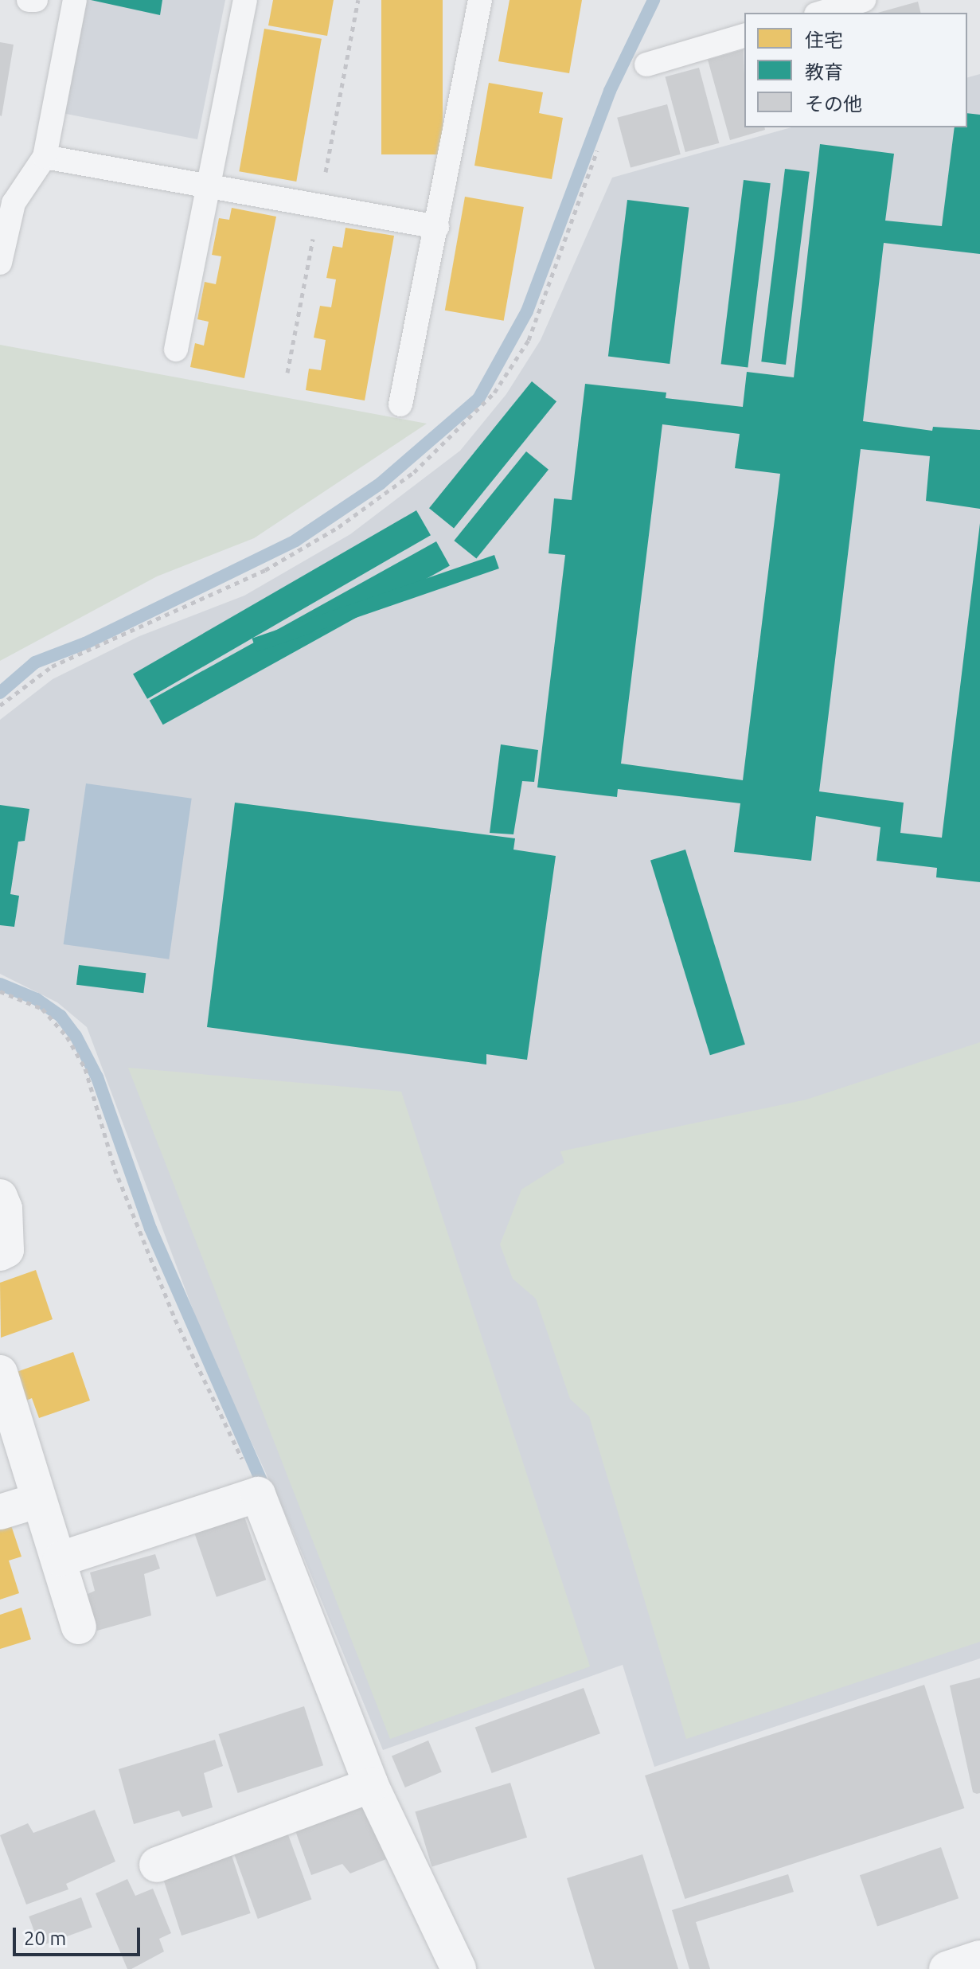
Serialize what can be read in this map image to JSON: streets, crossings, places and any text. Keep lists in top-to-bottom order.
{
  "legend": ["住宅", "教育", "その他"],
  "scale_bar": "20 m"
}
